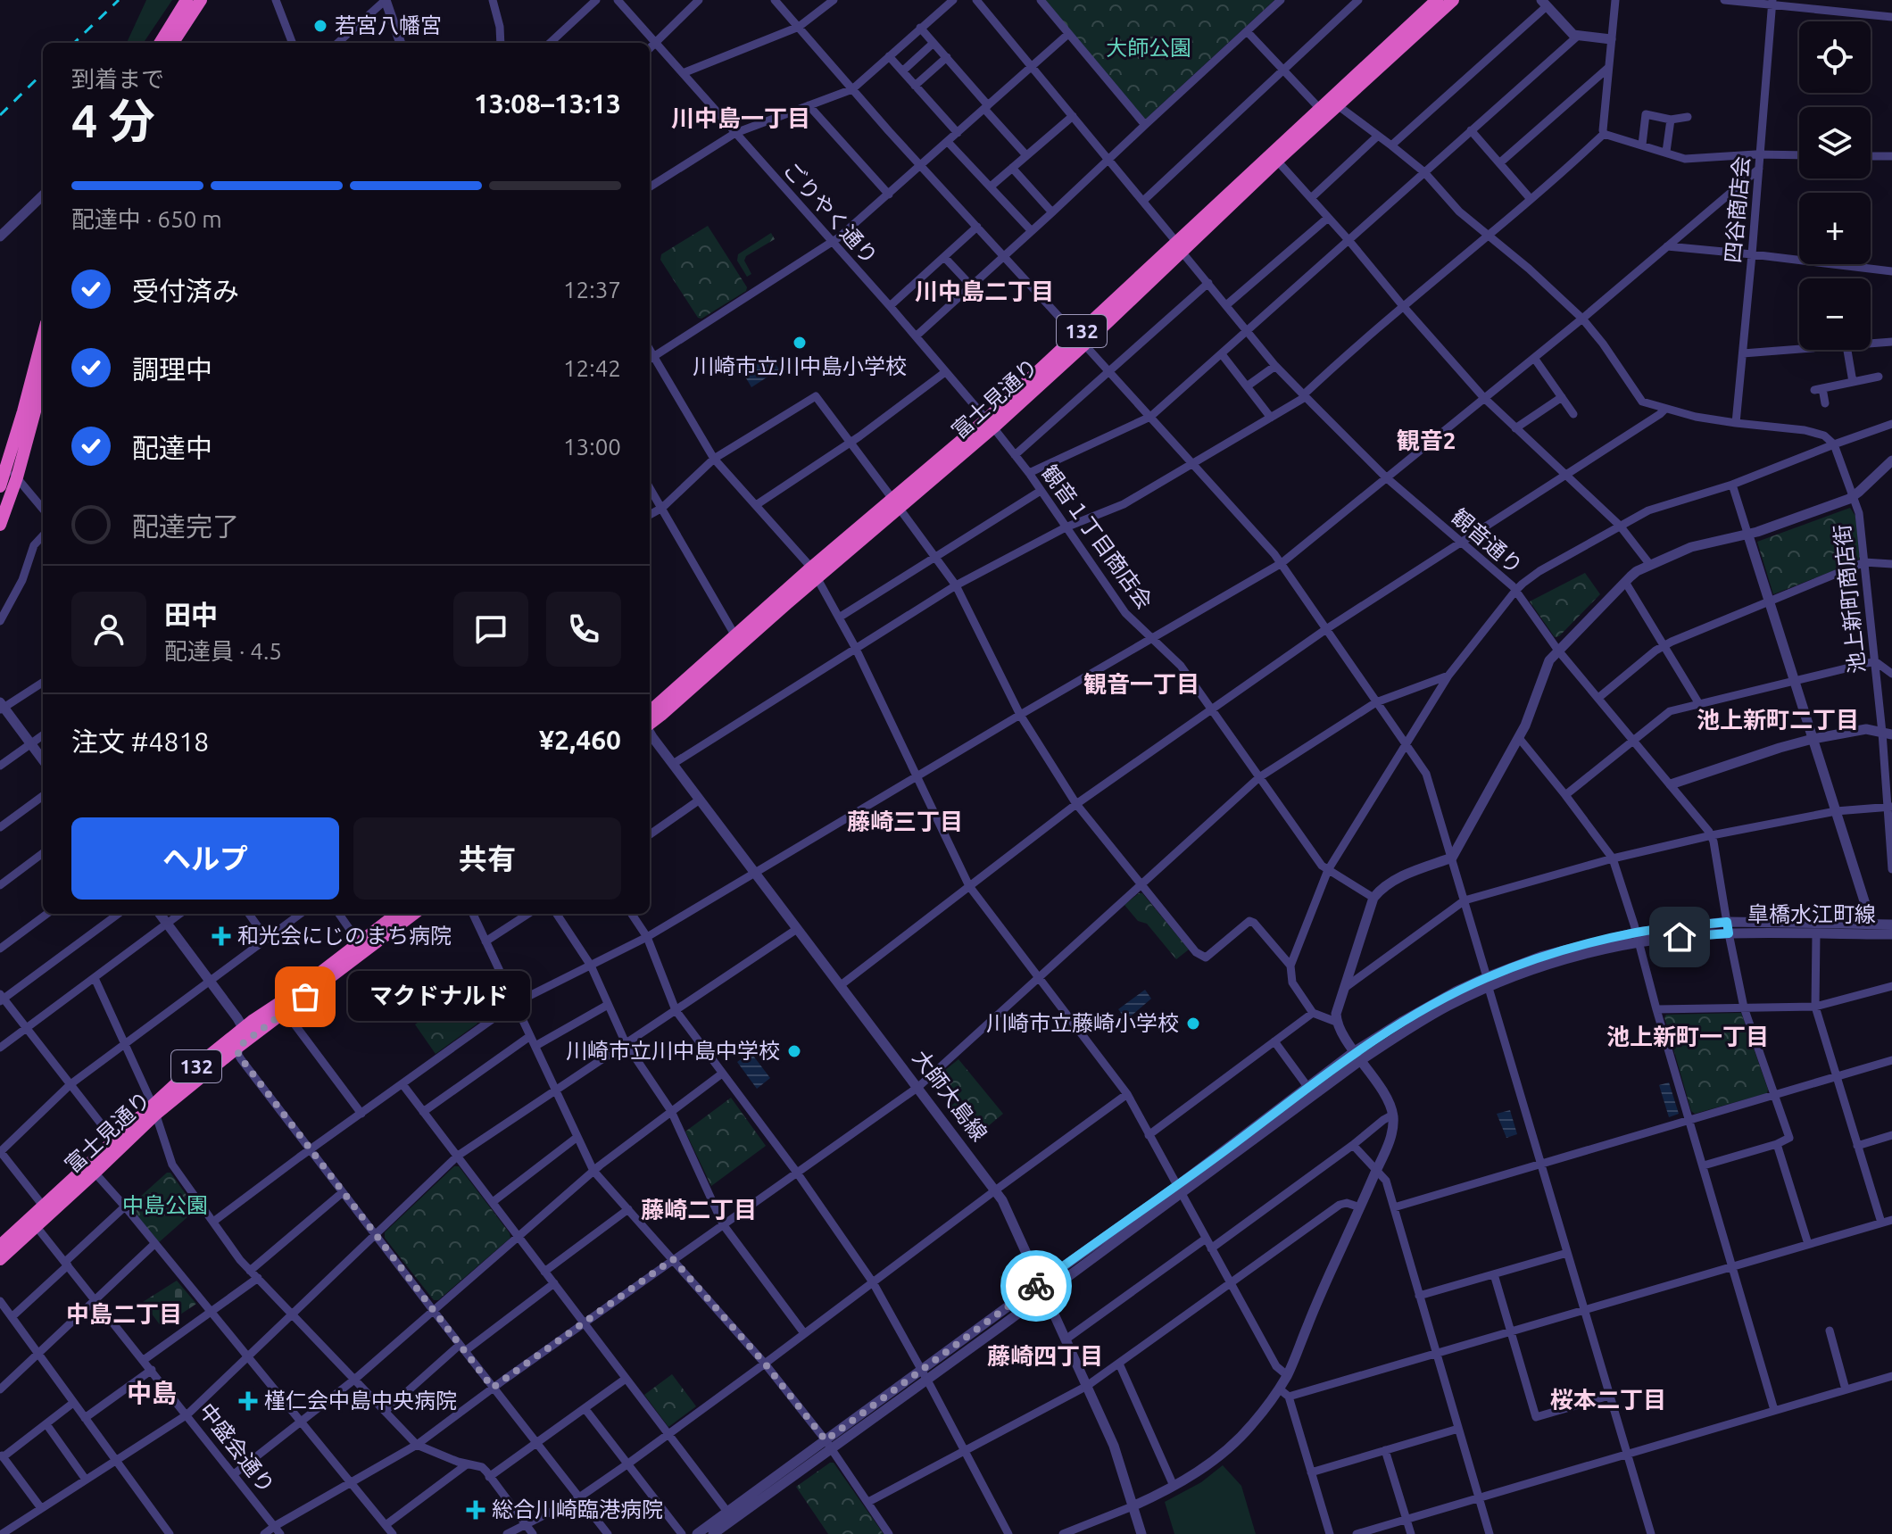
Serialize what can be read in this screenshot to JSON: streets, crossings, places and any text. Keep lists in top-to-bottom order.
{
  "streets": {
    "highway": ["132", "富士見通り"],
    "street": [
      "四谷商店会",
      "ごりやく通り",
      "観音１丁目商店会",
      "観音通り",
      "池上新町商店街",
      "皐橋水江町線",
      "大師大島線",
      "中盛会通り"
    ]
  },
  "crossings": [
    ["ごりやく通り", "富士見通り"],
    ["ごりやく通り", "観音１丁目商店会"],
    ["富士見通り", "観音１丁目商店会"],
    ["富士見通り", "観音通り"],
    ["富士見通り", "中盛会通り"],
    ["観音通り", "皐橋水江町線"],
    ["皐橋水江町線", "大師大島線"]
  ],
  "districts": [
    "川中島一丁目",
    "川中島二丁目",
    "観音2",
    "観音一丁目",
    "池上新町二丁目",
    "藤崎三丁目",
    "池上新町一丁目",
    "藤崎二丁目",
    "中島二丁目",
    "藤崎四丁目",
    "中島",
    "桜本二丁目"
  ],
  "parks": ["大師公園", "中島公園"],
  "places": {
    "other": [
      "若宮八幡宮",
      "川崎市立川中島小学校",
      "マクドナルド",
      "川崎市立藤崎小学校",
      "川崎市立川中島中学校"
    ],
    "health": ["和光会にじのまち病院", "槿仁会中島中央病院", "総合川崎臨港病院"]
  },
  "page": {
    "map_buttons": ["+", "−"],
    "heading": ["4 分", "到着まで", "13:08–13:13"],
    "panel": [
      "田中",
      "配達員 · 4.5",
      "注文 #4818",
      "¥2,460"
    ],
    "bar": "配達中 · 650 m",
    "list": [
      ["受付済み", "12:37"],
      ["調理中", "12:42"],
      ["配達中", "13:00"],
      "配達完了"
    ],
    "buttons": ["ヘルプ", "共有"],
    "bubble": "マクドナルド"
  }
}
